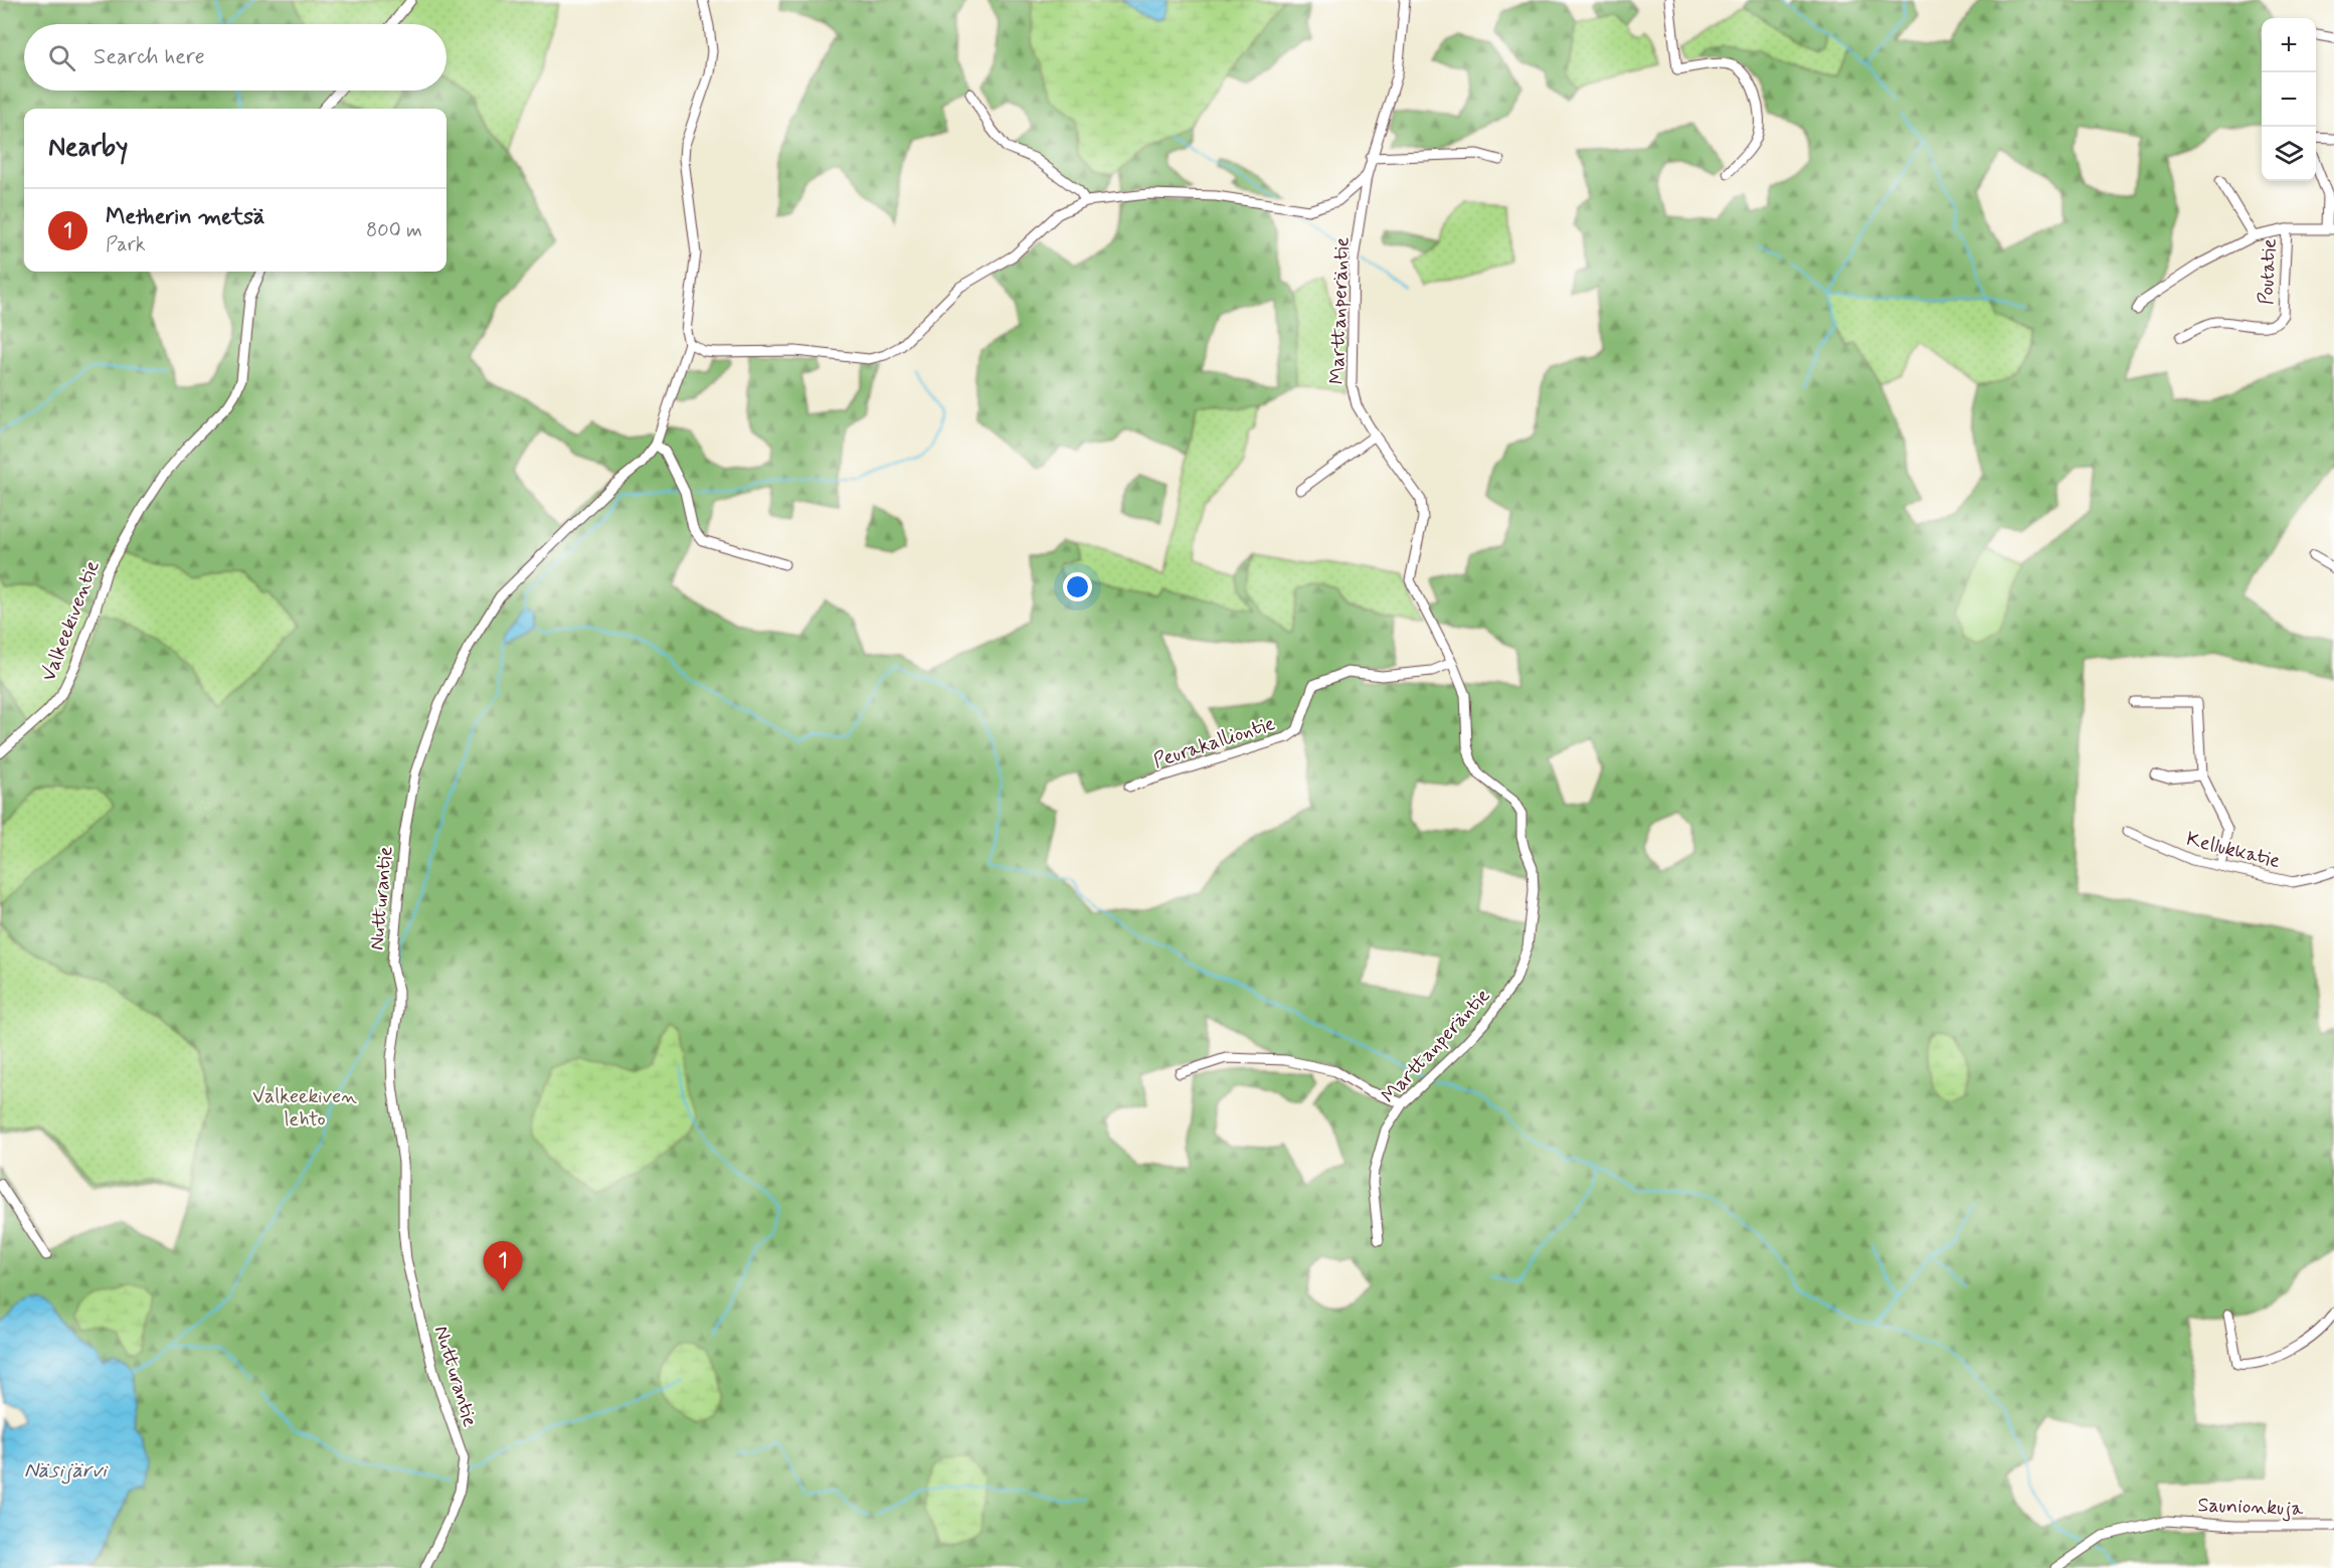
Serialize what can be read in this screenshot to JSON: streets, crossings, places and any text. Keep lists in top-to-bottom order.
{
  "streets": {
    "street": [
      "Poutatie",
      "Marttanperäntie",
      "Valkeekiventie",
      "Peurakalliontie",
      "Kellukkatie",
      "Nutturantie",
      "Saunionkuja"
    ]
  },
  "crossings": [
    ["Marttanperäntie", "Peurakalliontie"]
  ],
  "water": ["Näsijärvi"],
  "parks": ["Valkeekiven lehto"],
  "page": {
    "map_buttons": ["+", "−"],
    "search": "Search here",
    "heading": "Nearby",
    "list": [
      {
        "mark": "1",
        "name": "Metherin metsä",
        "note": "Park",
        "value": "800 m"
      }
    ],
    "pins": "1"
  }
}
